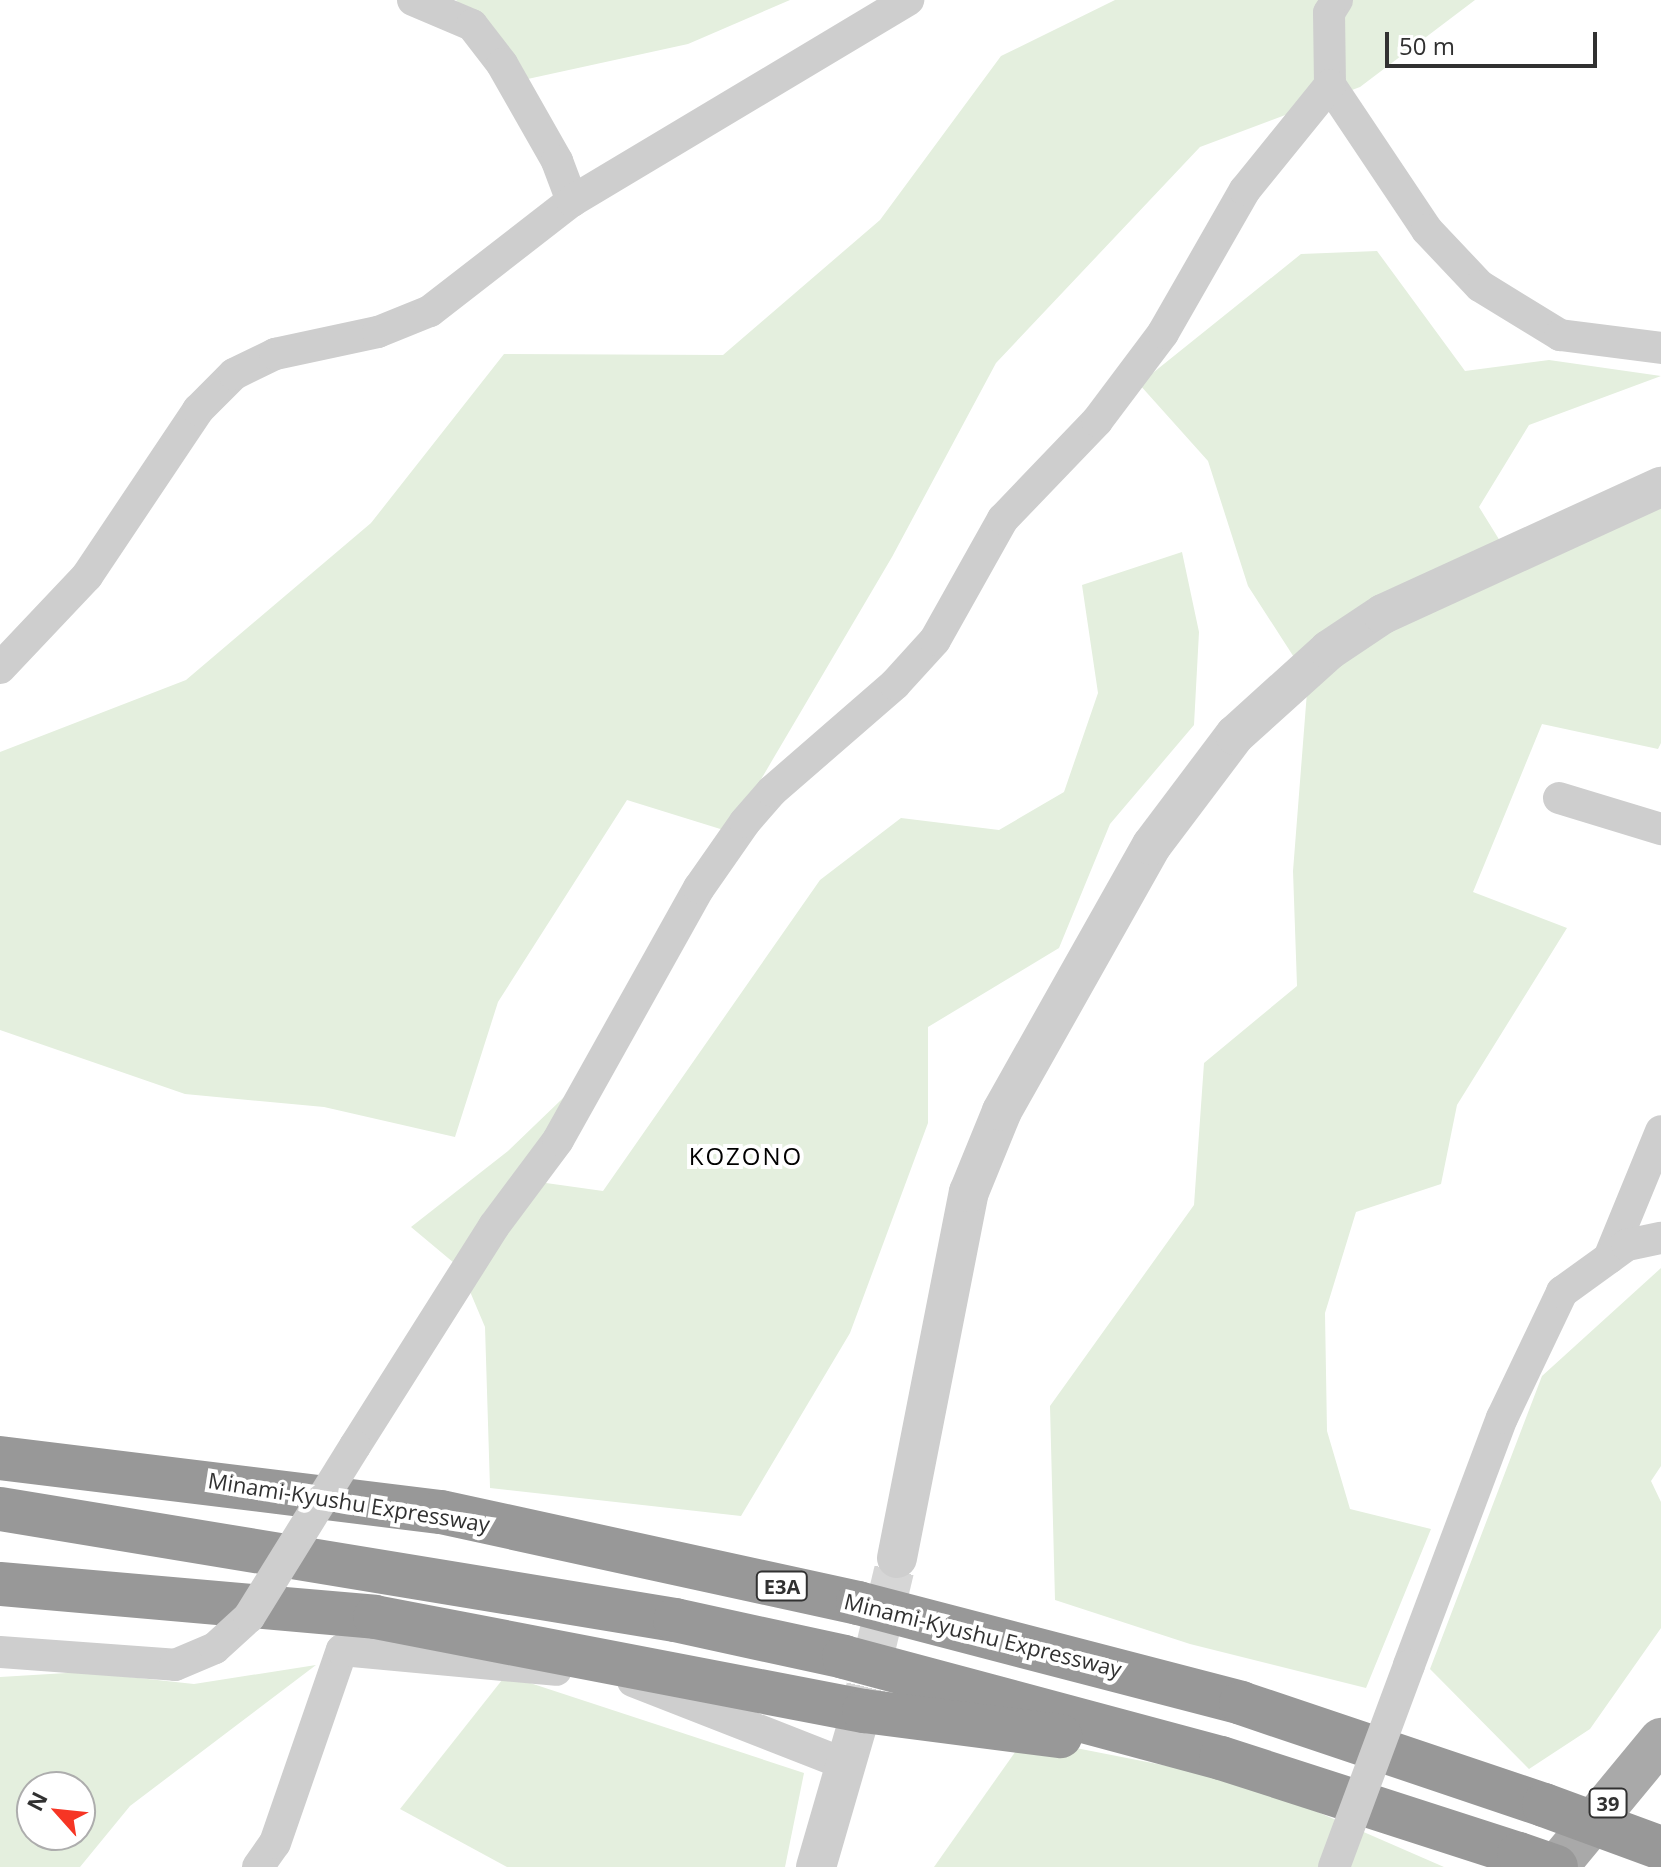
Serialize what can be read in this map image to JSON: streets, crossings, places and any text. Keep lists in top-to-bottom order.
{
  "streets": {
    "highway": ["Minami-Kyushu Expressway", "E3A"],
    "main road": ["39"]
  },
  "districts": ["KOZONO"],
  "scale_bar": "50 m",
  "north": "top left"
}
